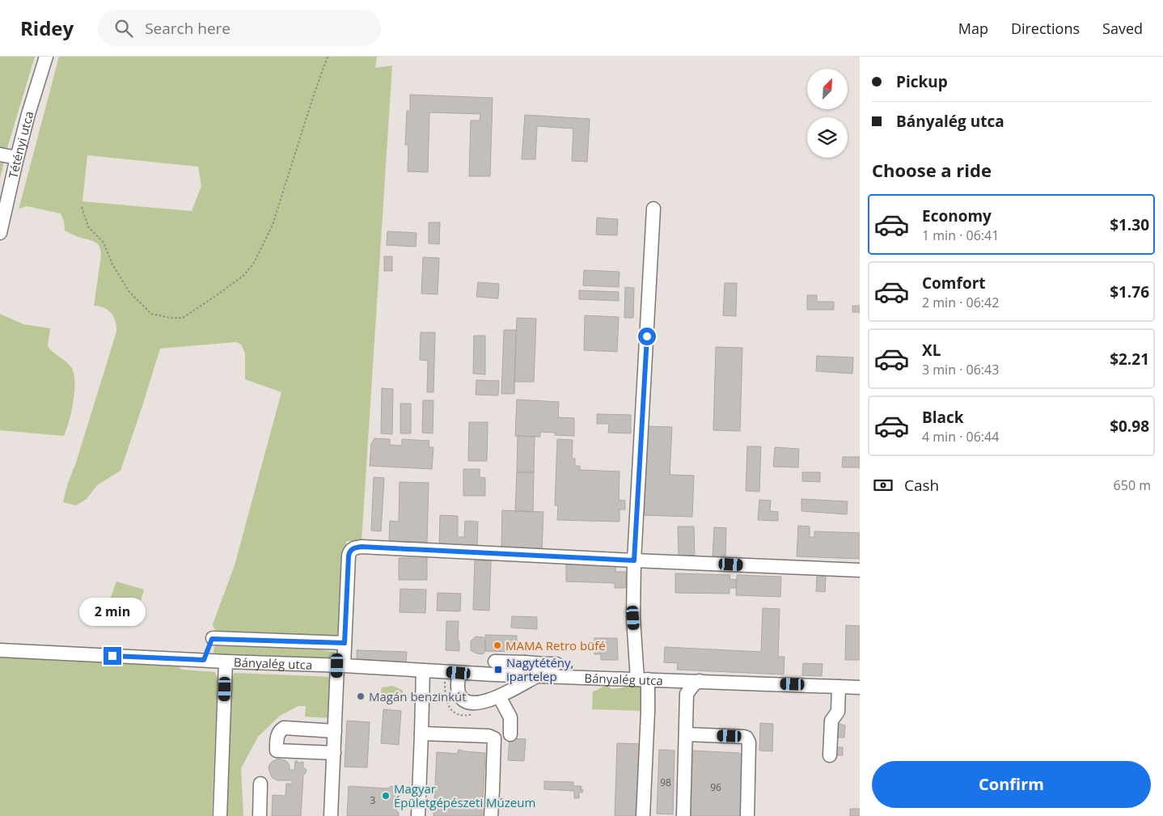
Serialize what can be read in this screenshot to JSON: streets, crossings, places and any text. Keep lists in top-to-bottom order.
{
  "streets": {
    "street": ["Tétényi utca", "Bányalég utca"]
  },
  "places": {
    "other": ["MAMA Retro büfé", "Magán benzinkút", "Magyar Épületgépészeti Múzeum"],
    "transit": ["Nagytétény, ipartelep"]
  },
  "house_numbers": ["98", "96", "3"],
  "north": "top right",
  "page": {
    "header": "Ridey",
    "search": "Search here",
    "nav": ["Map", "Directions", "Saved"],
    "banner": ["Pickup", "Bányalég utca"],
    "heading": "Choose a ride",
    "list": [
      {
        "name": "Economy",
        "note": "1 min · 06:41",
        "value": "$1.30"
      },
      {
        "name": "Comfort",
        "note": "2 min · 06:42",
        "value": "$1.76"
      },
      {
        "name": "XL",
        "note": "3 min · 06:43",
        "value": "$2.21"
      },
      {
        "name": "Black",
        "note": "4 min · 06:44",
        "value": "$0.98"
      }
    ],
    "pay": ["Cash", "650 m"],
    "bubble": "2 min",
    "buttons": "Confirm"
  }
}
